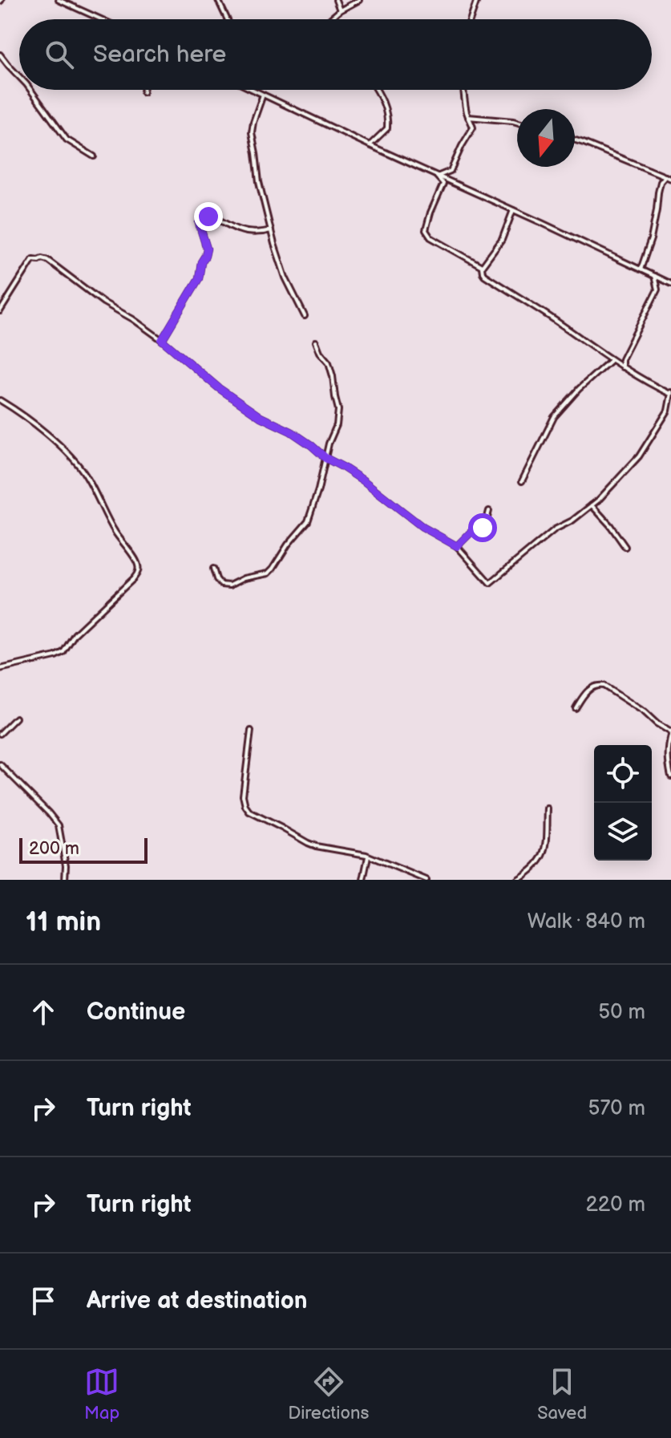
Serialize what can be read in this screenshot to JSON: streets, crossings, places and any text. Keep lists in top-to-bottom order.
{
  "scale_bar": "200 m",
  "north": "bottom",
  "page": {
    "search": "Search here",
    "scale": "200 m",
    "heading": ["11 min", "Walk · 840 m"],
    "list": [
      ["Continue", "50 m"],
      ["Turn right", "570 m"],
      ["Turn right", "220 m"],
      "Arrive at destination"
    ],
    "nav": ["Map", "Directions", "Saved"]
  }
}
